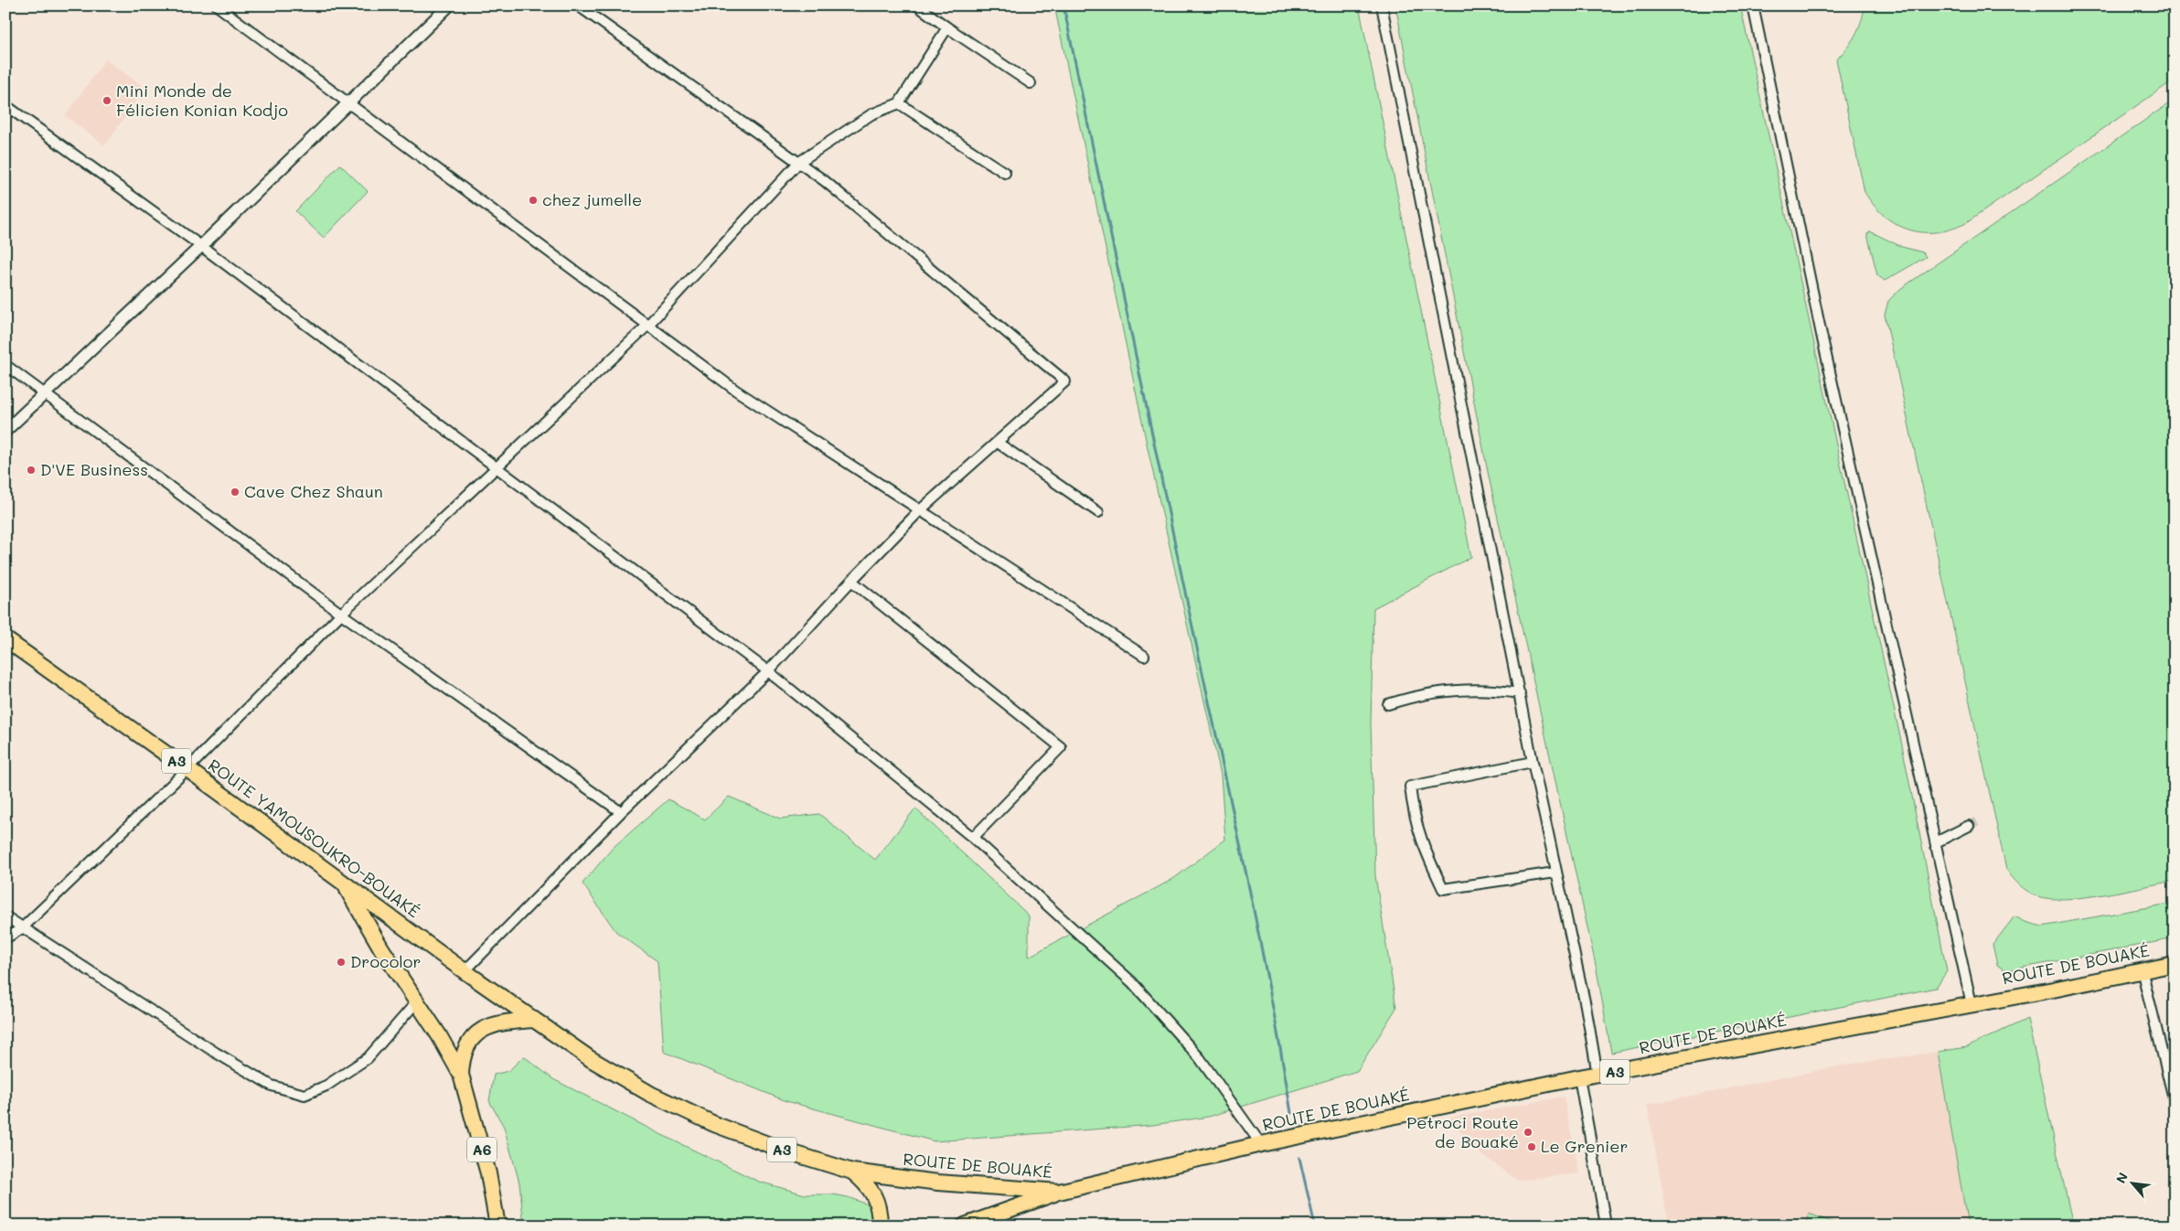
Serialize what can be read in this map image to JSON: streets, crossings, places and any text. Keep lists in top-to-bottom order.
{
  "streets": {
    "highway": [
      "A3",
      "ROUTE YAMOUSOUKRO-BOUAKÉ",
      "ROUTE DE BOUAKÉ",
      "A6"
    ]
  },
  "crossings": [
    ["ROUTE YAMOUSOUKRO-BOUAKÉ", "ROUTE DE BOUAKÉ"],
    ["ROUTE YAMOUSOUKRO-BOUAKÉ", "A6"]
  ],
  "places": [
    "Mini Monde de Félicien Konian Kodjo",
    "chez jumelle",
    "D'VE Business",
    "Cave Chez Shaun",
    "Drocolor",
    "Petroci Route de Bouaké",
    "Le Grenier"
  ],
  "north": "top left"
}
